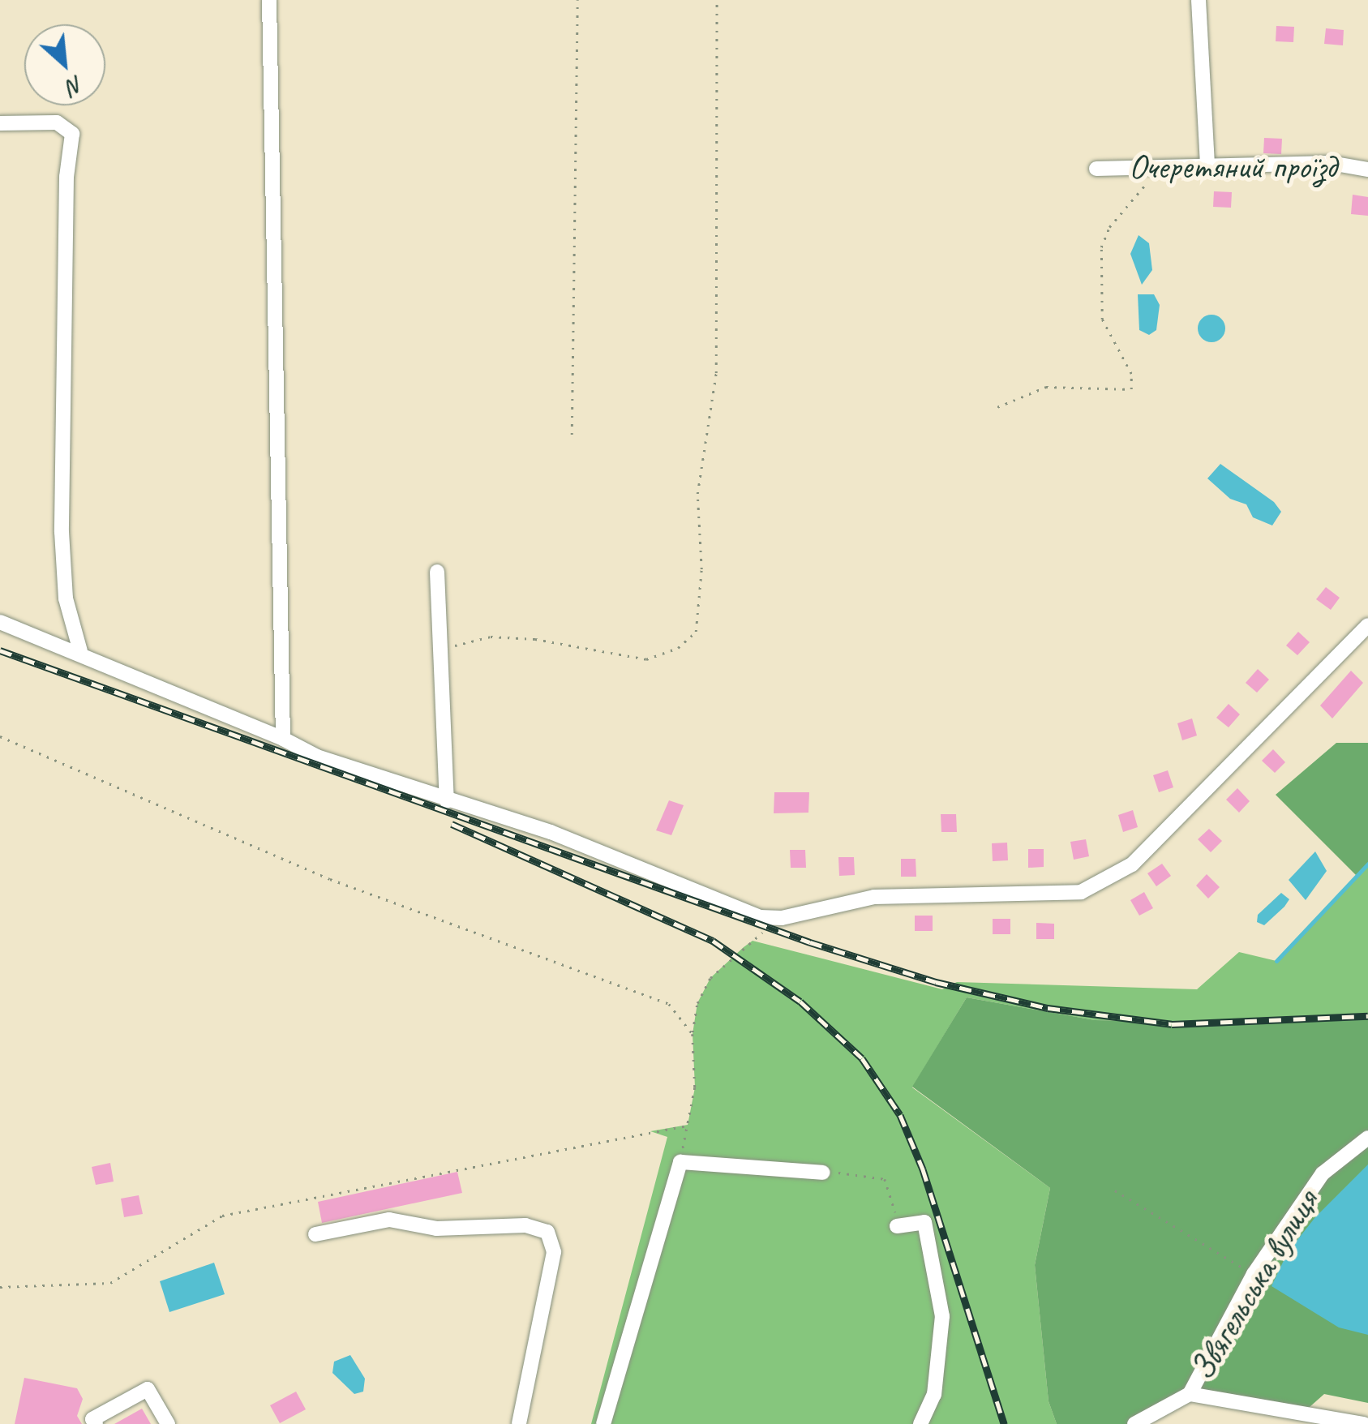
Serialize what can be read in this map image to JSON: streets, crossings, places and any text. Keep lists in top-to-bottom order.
{
  "streets": {
    "street": ["Очеретяний проїзд", "Звягельська вулиця"]
  },
  "north": "bottom right"
}
